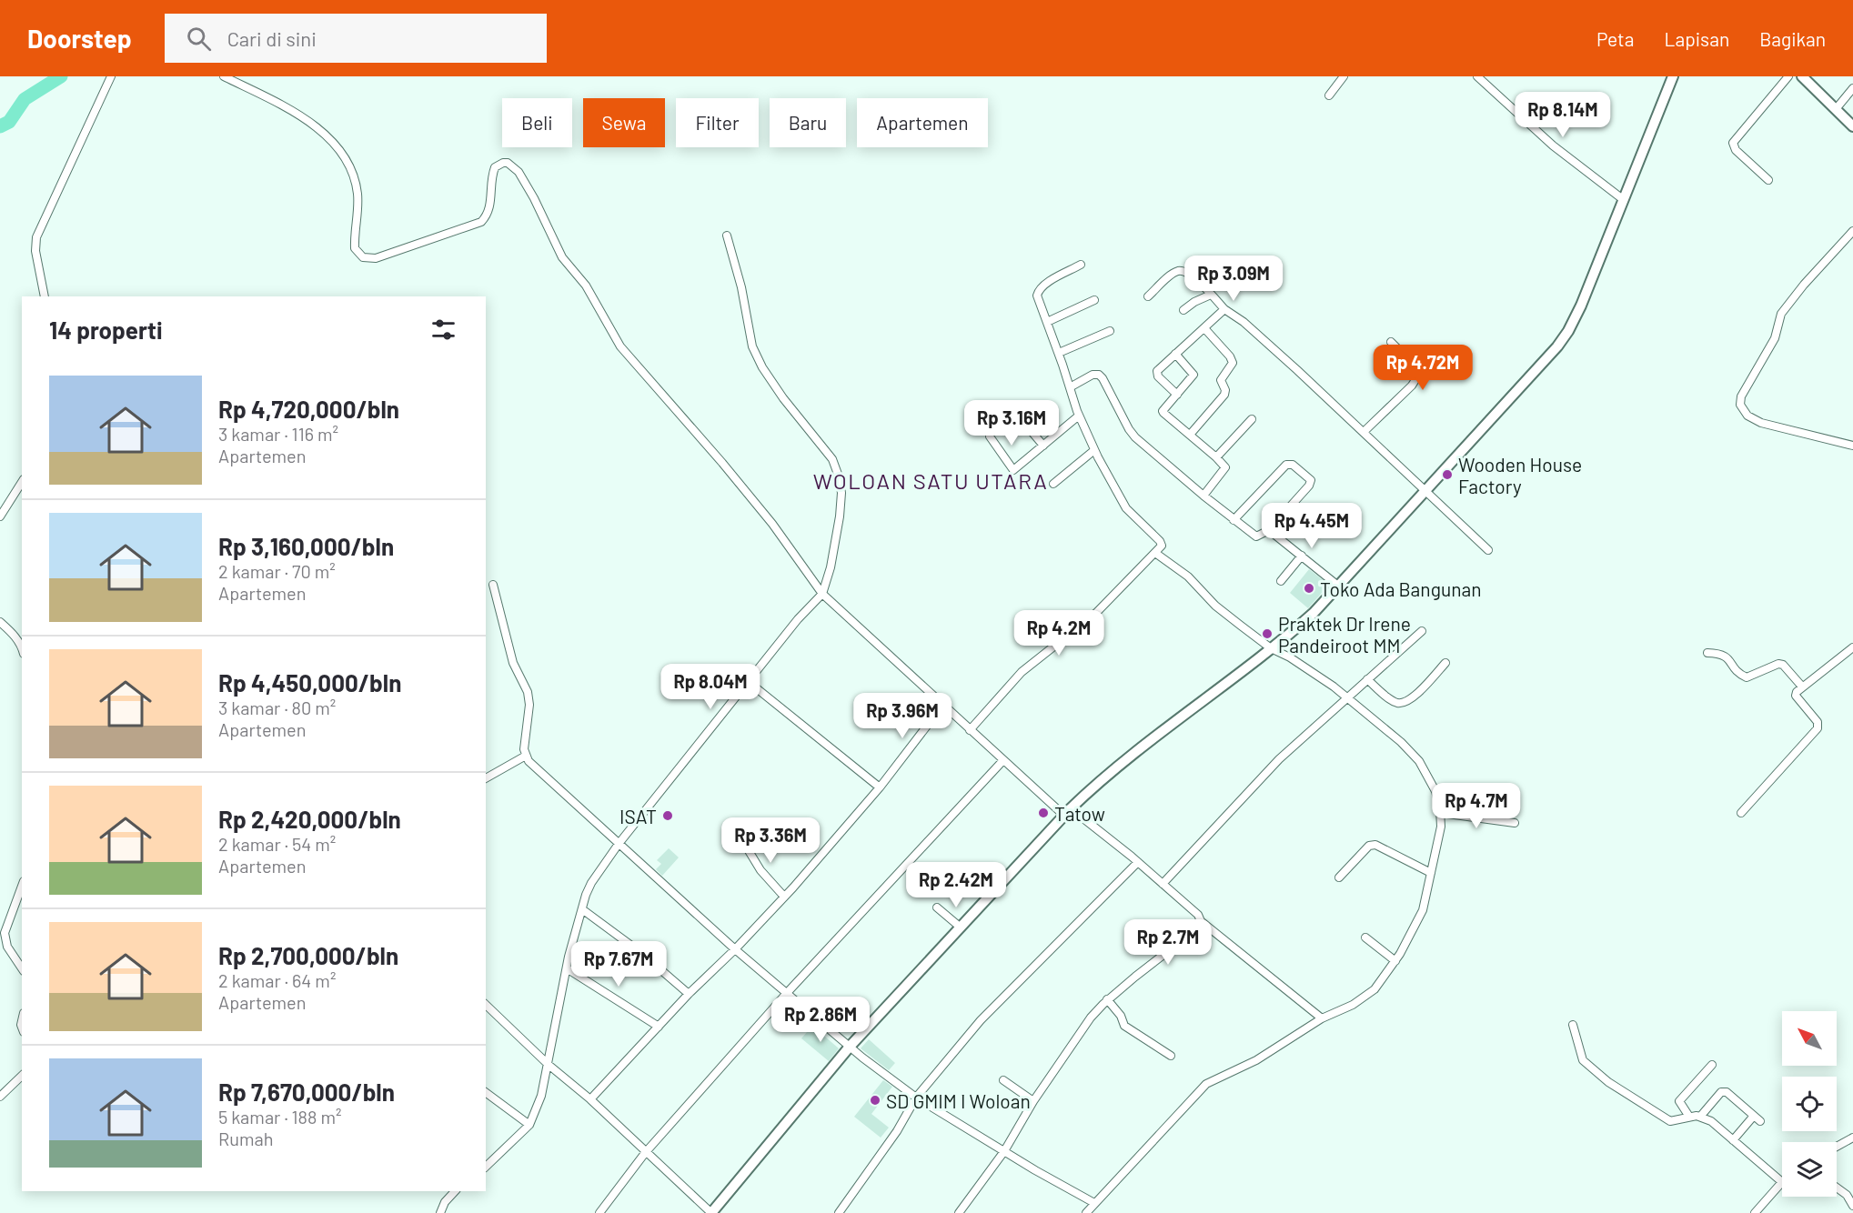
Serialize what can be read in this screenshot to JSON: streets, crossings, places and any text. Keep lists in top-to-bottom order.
{
  "districts": ["WOLOAN SATU UTARA"],
  "places": [
    "Wooden House Factory",
    "Toko Ada Bangunan",
    "Praktek Dr Irene Pandeiroot MM",
    "Tatow",
    "ISAT",
    "SD GMIM I Woloan"
  ],
  "north": "top left",
  "page": {
    "header": "Doorstep",
    "search": "Cari di sini",
    "nav": ["Peta", "Lapisan", "Bagikan"],
    "price": [
      "Rp 8.14M",
      "Rp 3.09M",
      "Rp 4.72M",
      "Rp 3.16M",
      "Rp 4.45M",
      "Rp 4.2M",
      "Rp 8.04M",
      "Rp 3.96M",
      "Rp 4.7M",
      "Rp 3.36M",
      "Rp 2.42M",
      "Rp 2.7M",
      "Rp 7.67M",
      "Rp 2.86M"
    ],
    "chip": [
      "Beli",
      "Sewa",
      "Filter",
      "Baru",
      "Apartemen"
    ],
    "heading": "14 properti",
    "list": [
      {
        "name": "Rp 4,720,000/bln",
        "note": "3 kamar · 116 m² · Apartemen"
      },
      {
        "name": "Rp 3,160,000/bln",
        "note": "2 kamar · 70 m² · Apartemen"
      },
      {
        "name": "Rp 4,450,000/bln",
        "note": "3 kamar · 80 m² · Apartemen"
      },
      {
        "name": "Rp 2,420,000/bln",
        "note": "2 kamar · 54 m² · Apartemen"
      },
      {
        "name": "Rp 2,700,000/bln",
        "note": "2 kamar · 64 m² · Apartemen"
      },
      {
        "name": "Rp 7,670,000/bln",
        "note": "5 kamar · 188 m² · Rumah"
      }
    ]
  }
}
